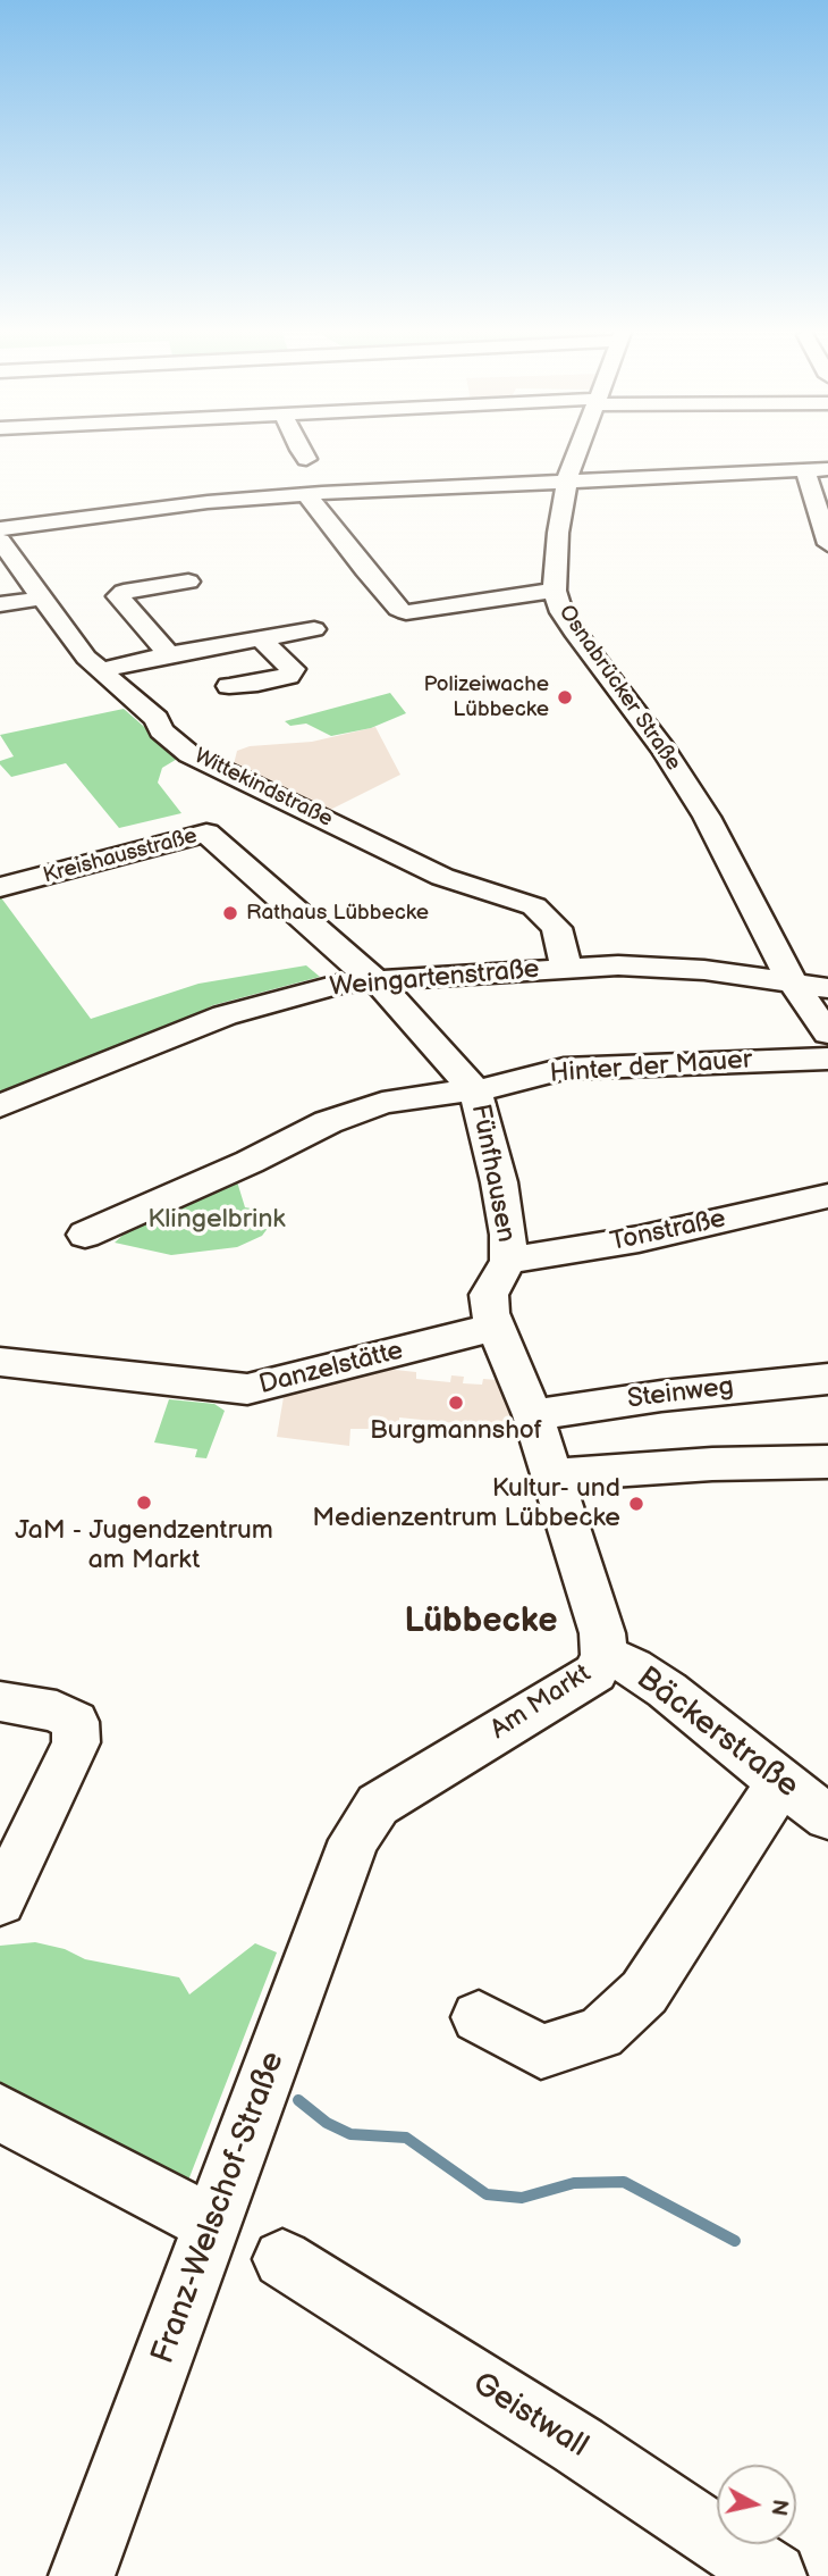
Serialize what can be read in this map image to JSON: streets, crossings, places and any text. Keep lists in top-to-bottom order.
{
  "streets": {
    "street": [
      "Osnabrücker Straße",
      "Wittekindstraße",
      "Kreishausstraße",
      "Weingartenstraße",
      "Hinter der Mauer",
      "Fünfhausen",
      "Tonstraße",
      "Danzelstätte",
      "Steinweg",
      "Am Markt",
      "Bäckerstraße",
      "Franz-Welschof-Straße",
      "Geistwall"
    ]
  },
  "crossings": [
    ["Osnabrücker Straße", "Weingartenstraße"],
    ["Wittekindstraße", "Weingartenstraße"],
    ["Kreishausstraße", "Weingartenstraße"],
    ["Kreishausstraße", "Fünfhausen"],
    ["Weingartenstraße", "Fünfhausen"],
    ["Hinter der Mauer", "Fünfhausen"],
    ["Fünfhausen", "Tonstraße"],
    ["Danzelstätte", "Am Markt"],
    ["Steinweg", "Am Markt"],
    ["Am Markt", "Bäckerstraße"],
    ["Am Markt", "Franz-Welschof-Straße"]
  ],
  "districts": ["Lübbecke"],
  "parks": ["Klingelbrink"],
  "places": [
    "Polizeiwache Lübbecke",
    "Rathaus Lübbecke",
    "Burgmannshof",
    "JaM - Jugendzentrum am Markt",
    "Kultur- und Medienzentrum Lübbecke"
  ],
  "north": "right"
}
